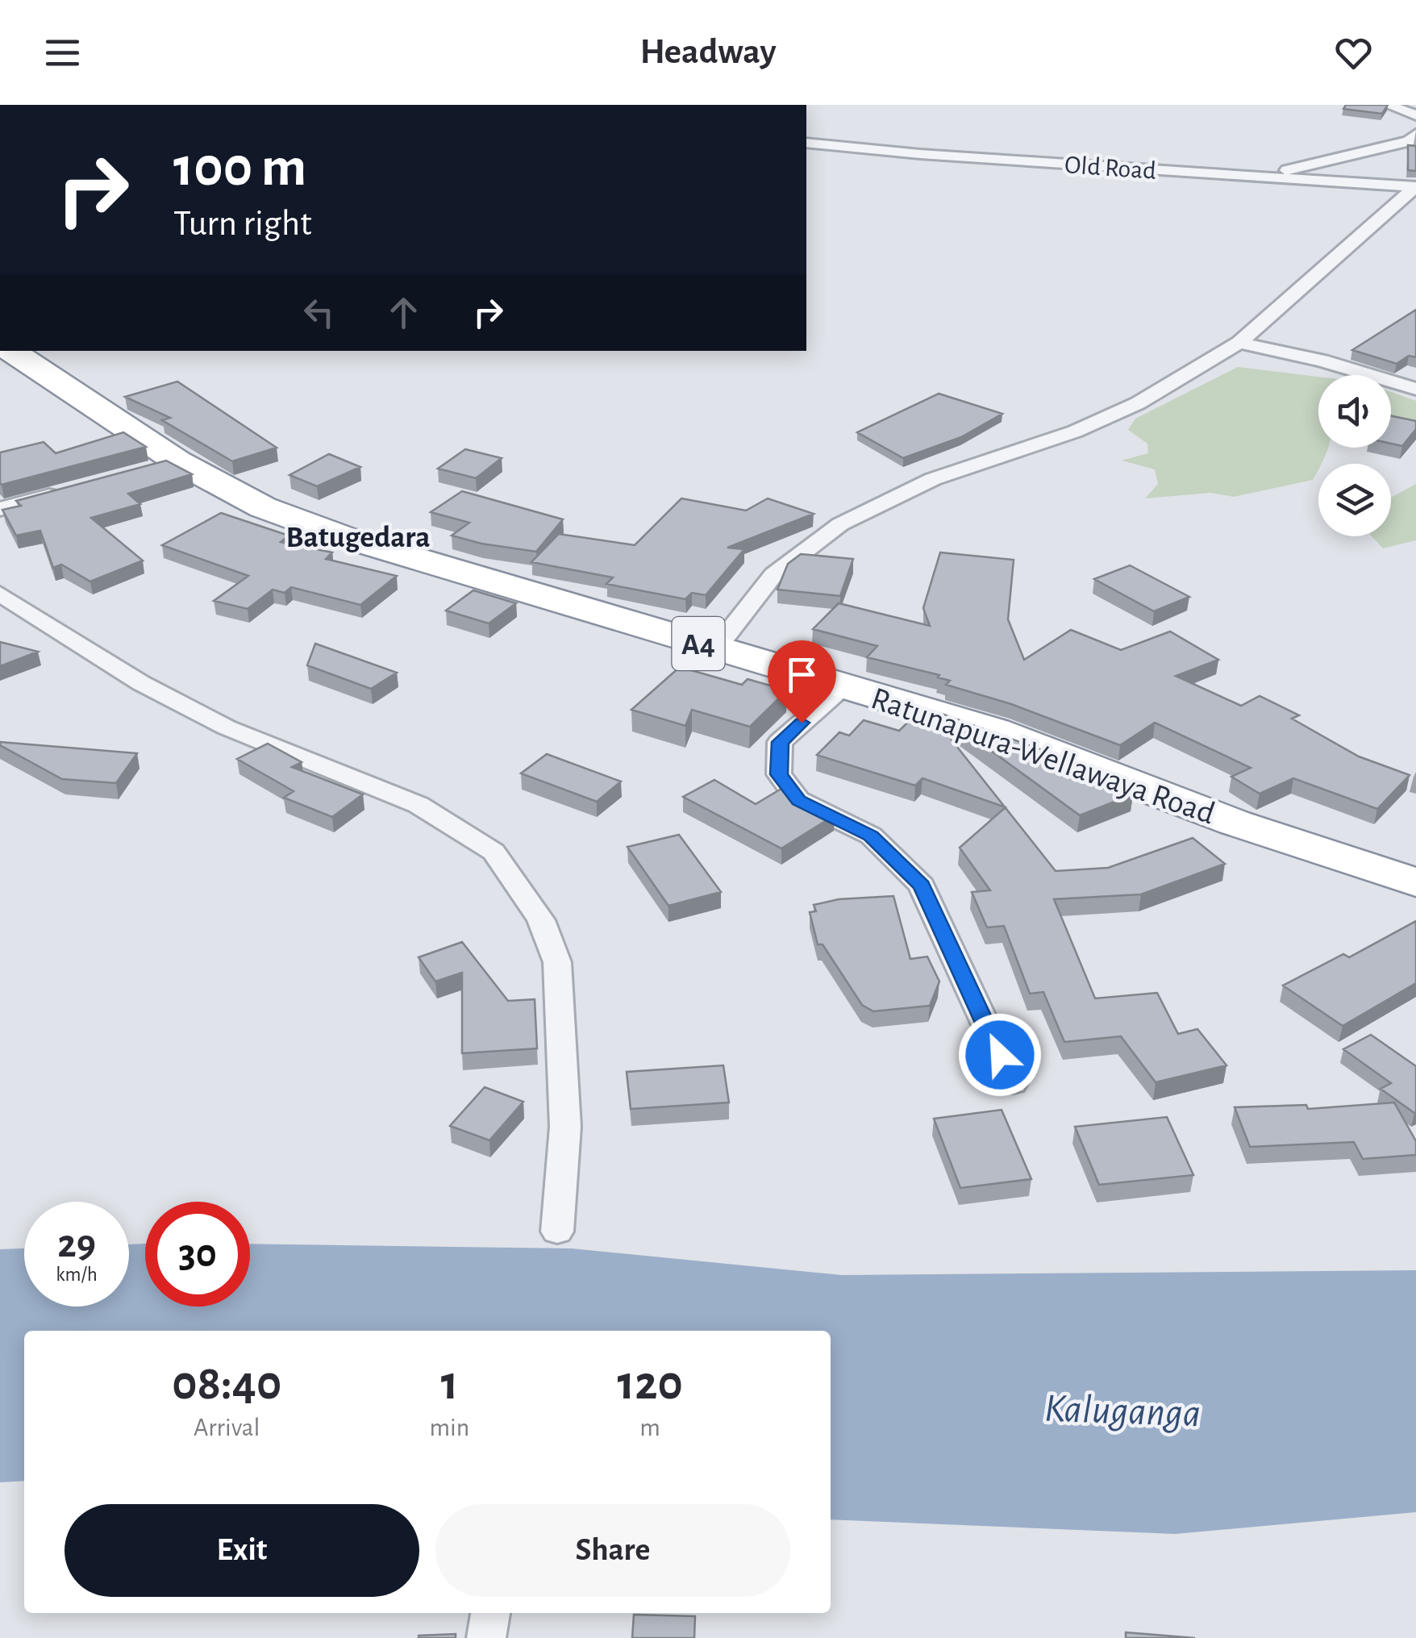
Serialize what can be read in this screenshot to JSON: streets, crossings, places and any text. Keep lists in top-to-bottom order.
{
  "streets": {
    "highway": ["A4", "Ratunapura-Wellawaya Road"],
    "street": ["Old Road"]
  },
  "districts": ["Batugedara"],
  "water": ["Kaluganga"],
  "page": {
    "header": "Headway",
    "turn": ["100 m", "Turn right"],
    "speed": "29 km/h",
    "limit": "30",
    "eta": [
      "08:40",
      "Arrival",
      "1",
      "min",
      "120",
      "m"
    ],
    "buttons": ["Exit", "Share"]
  }
}
